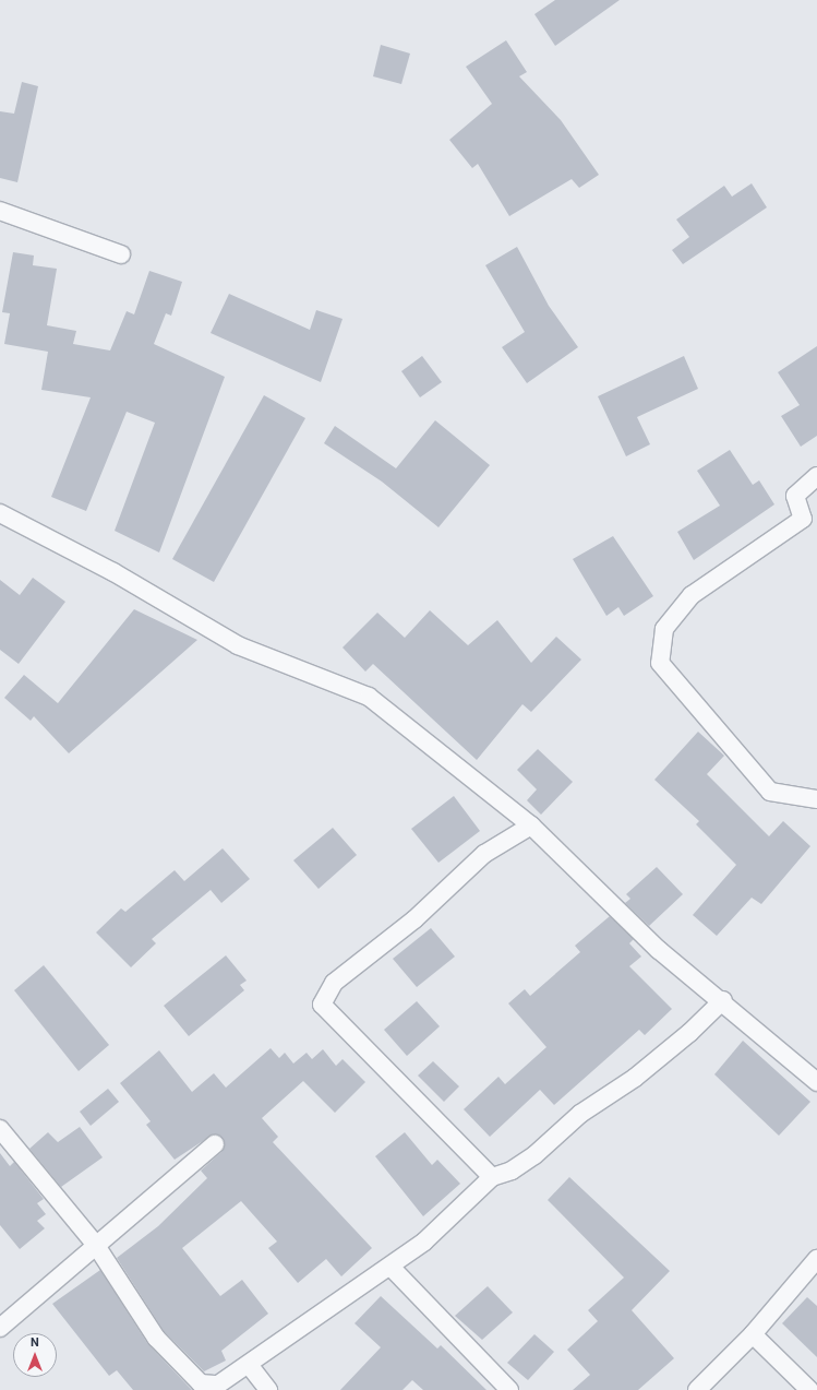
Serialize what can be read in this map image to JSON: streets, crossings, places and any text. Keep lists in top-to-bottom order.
{
  "north": "top"
}
